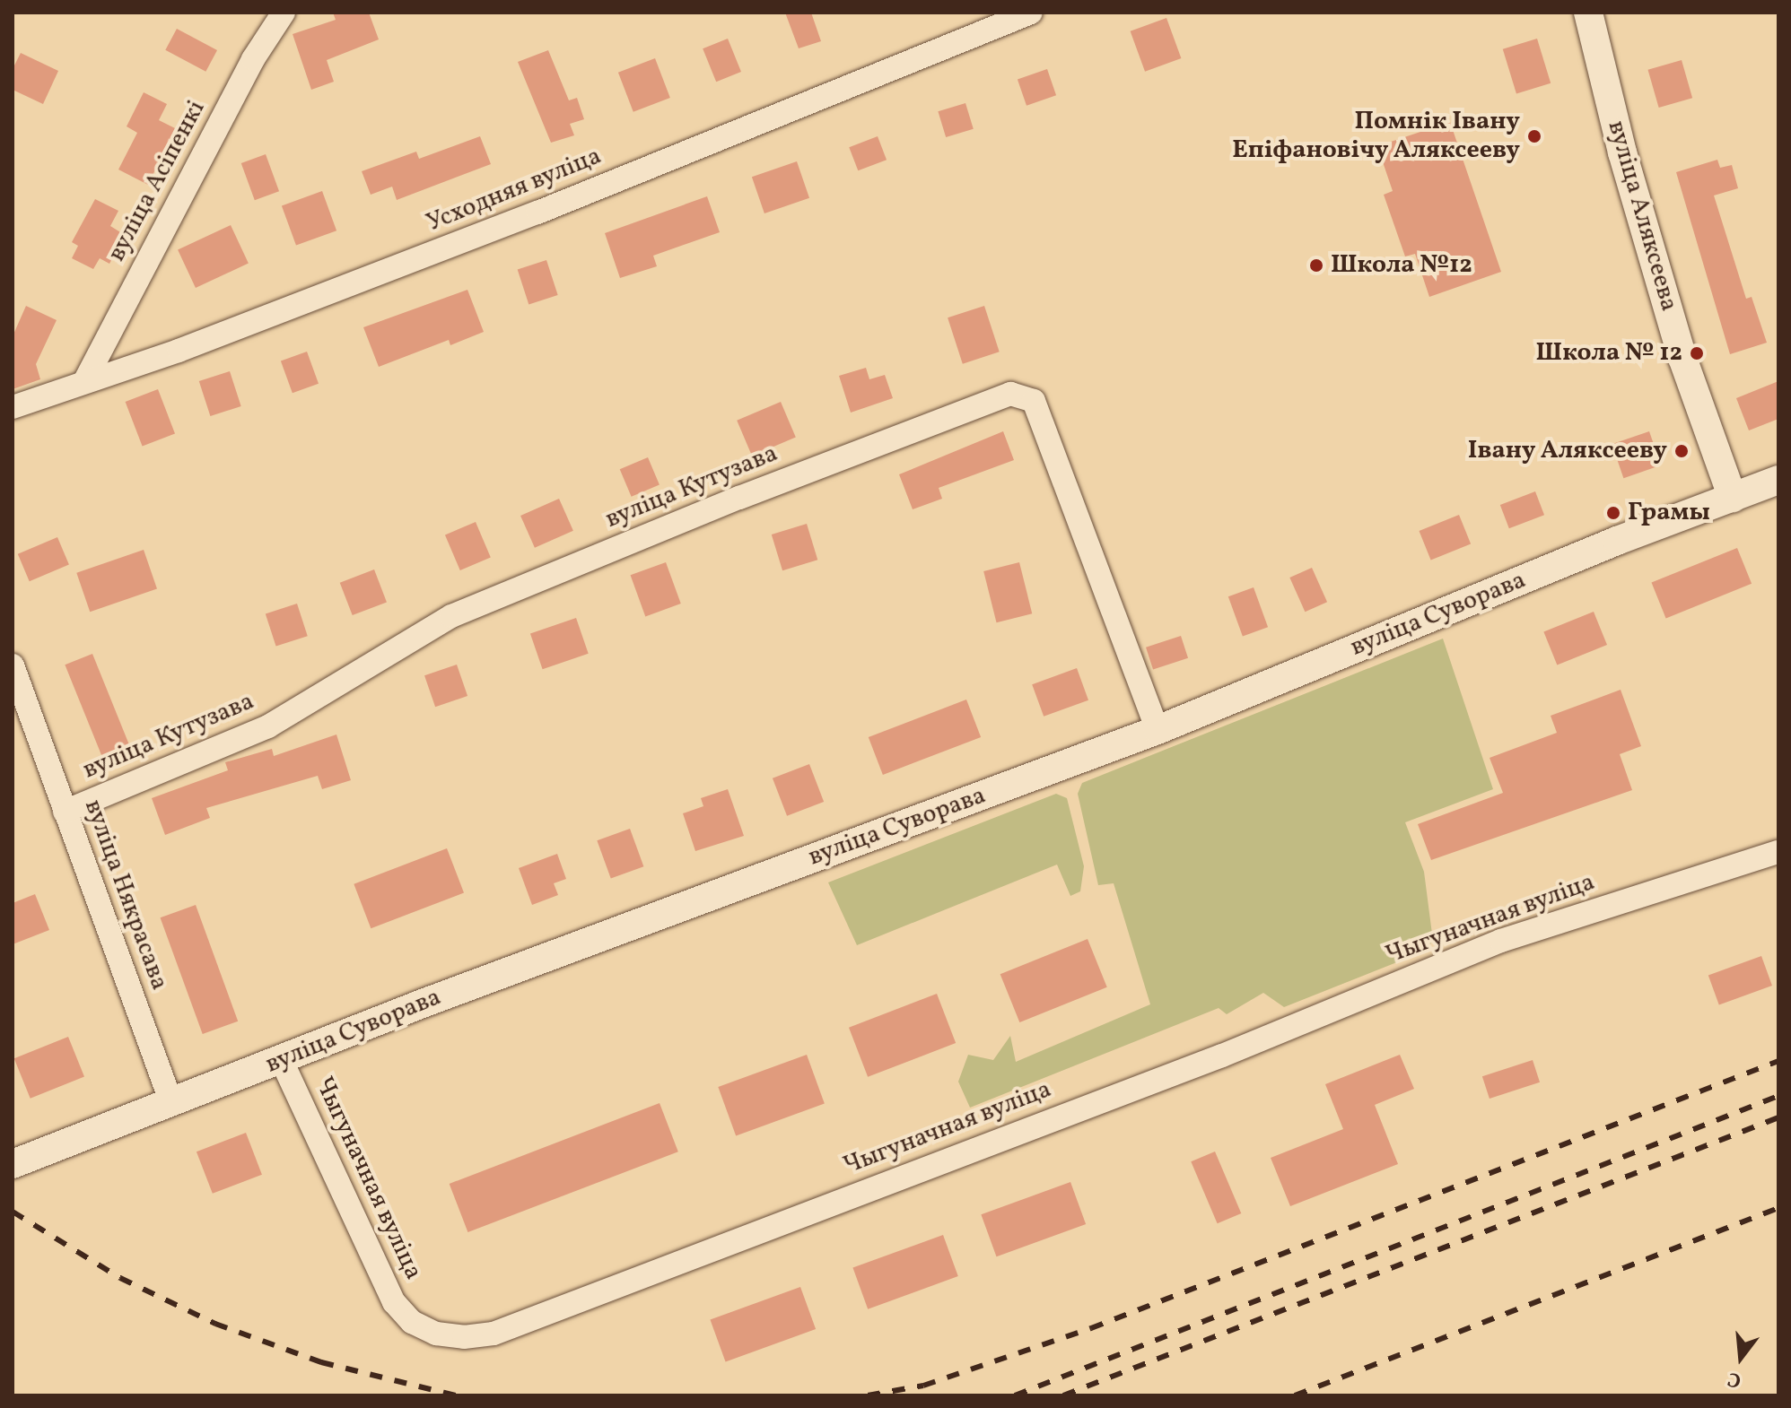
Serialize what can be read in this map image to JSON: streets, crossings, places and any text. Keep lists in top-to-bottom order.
{
  "streets": {
    "street": [
      "вуліца Асіпенкі",
      "Усходняя вуліца",
      "вуліца Аляксеева",
      "вуліца Кутузава",
      "вуліца Суворава",
      "вуліца Някрасава",
      "Чыгуначная вуліца"
    ]
  },
  "crossings": [
    ["вуліца Асіпенкі", "Усходняя вуліца"],
    ["вуліца Аляксеева", "вуліца Суворава"],
    ["вуліца Кутузава", "вуліца Суворава"],
    ["вуліца Кутузава", "вуліца Някрасава"],
    ["вуліца Суворава", "вуліца Някрасава"],
    ["вуліца Суворава", "Чыгуначная вуліца"]
  ],
  "places": [
    "Помнік Івану Епіфановічу Аляксееву",
    "Школа №12",
    "Школа № 12",
    "Івану Аляксееву",
    "Грамы"
  ],
  "north": "bottom"
}
